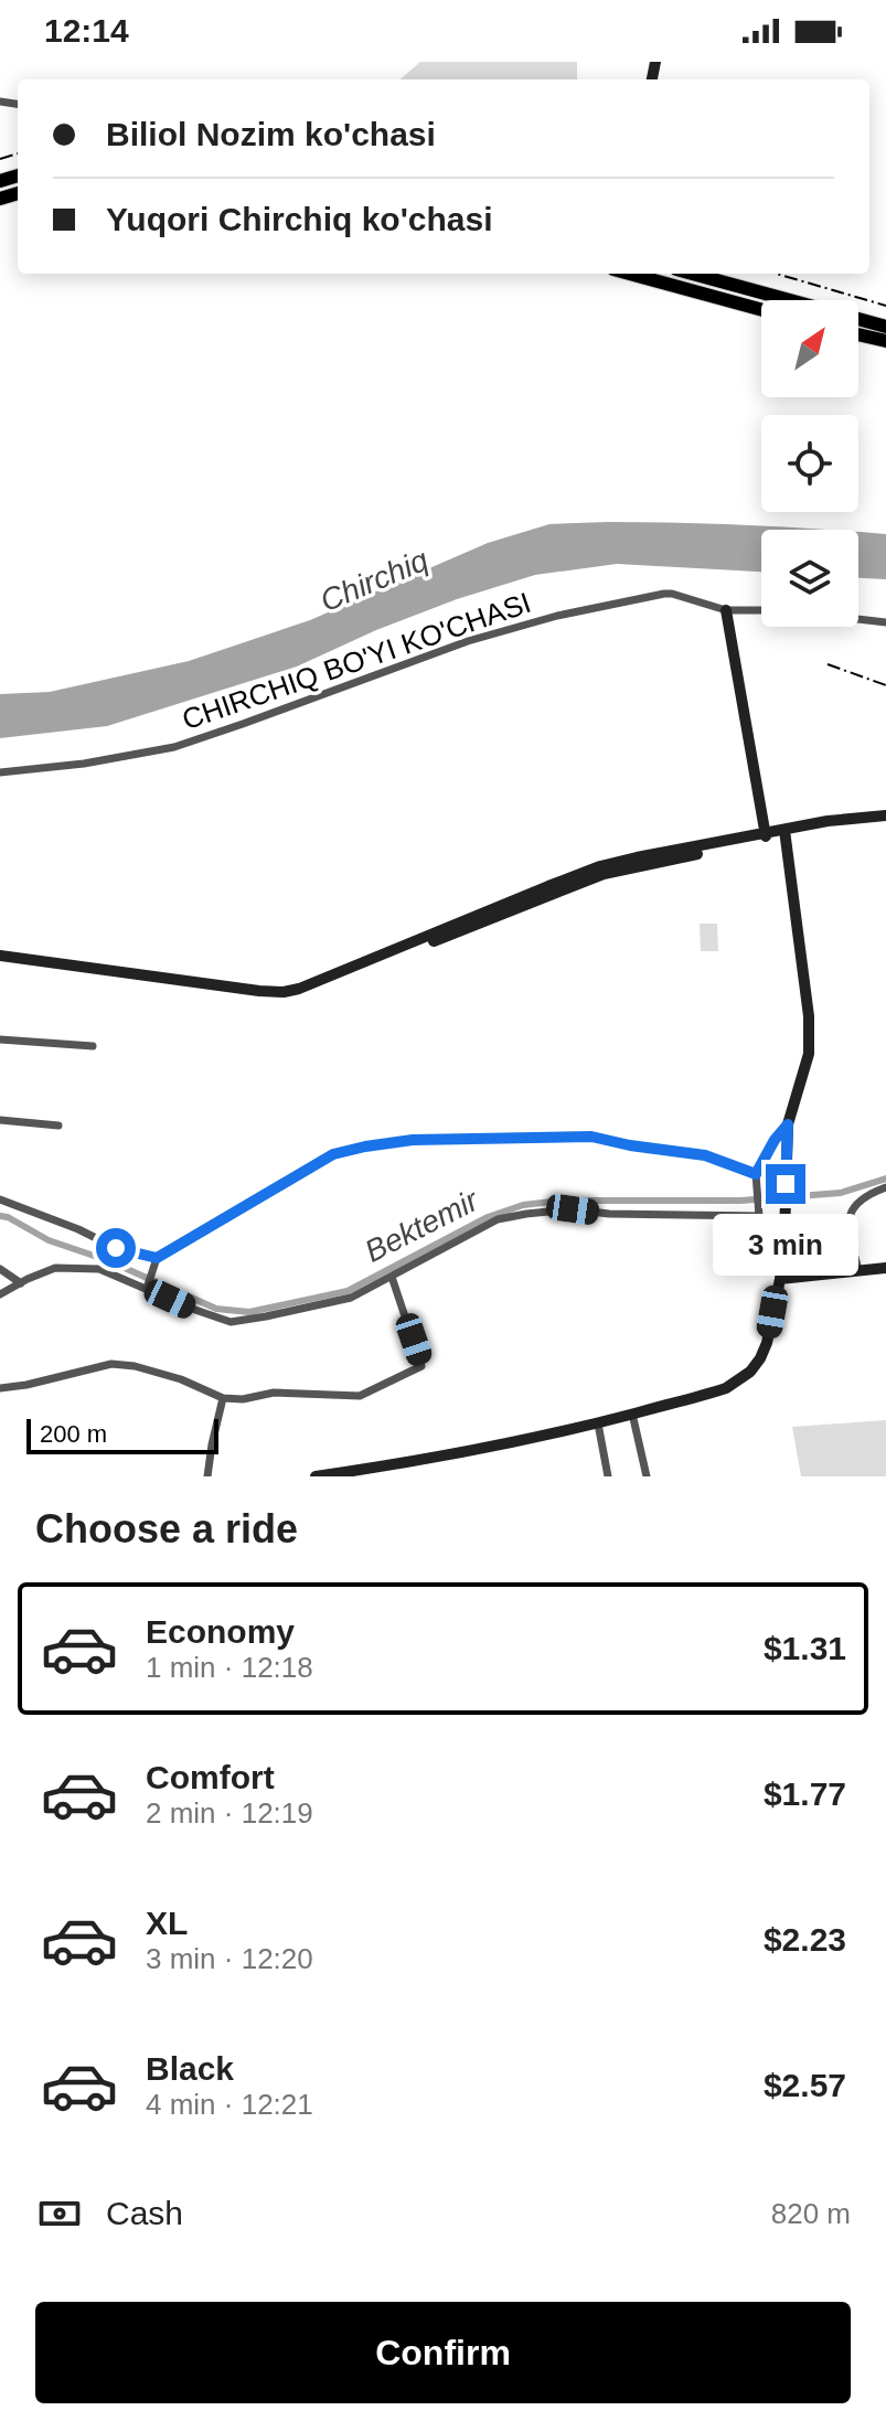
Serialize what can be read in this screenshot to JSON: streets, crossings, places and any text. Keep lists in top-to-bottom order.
{
  "streets": {
    "street": ["CHIRCHIQ BO'YI KO'CHASI"]
  },
  "water": ["Chirchiq", "Bektemir"],
  "scale_bar": "200 m",
  "north": "top right",
  "page": {
    "status": "12:14",
    "banner": ["Biliol Nozim ko'chasi", "Yuqori Chirchiq ko'chasi"],
    "bubble": "3 min",
    "scale": "200 m",
    "heading": "Choose a ride",
    "list": [
      {
        "name": "Economy",
        "note": "1 min · 12:18",
        "value": "$1.31"
      },
      {
        "name": "Comfort",
        "note": "2 min · 12:19",
        "value": "$1.77"
      },
      {
        "name": "XL",
        "note": "3 min · 12:20",
        "value": "$2.23"
      },
      {
        "name": "Black",
        "note": "4 min · 12:21",
        "value": "$2.57"
      }
    ],
    "pay": ["Cash", "820 m"],
    "buttons": "Confirm"
  }
}
